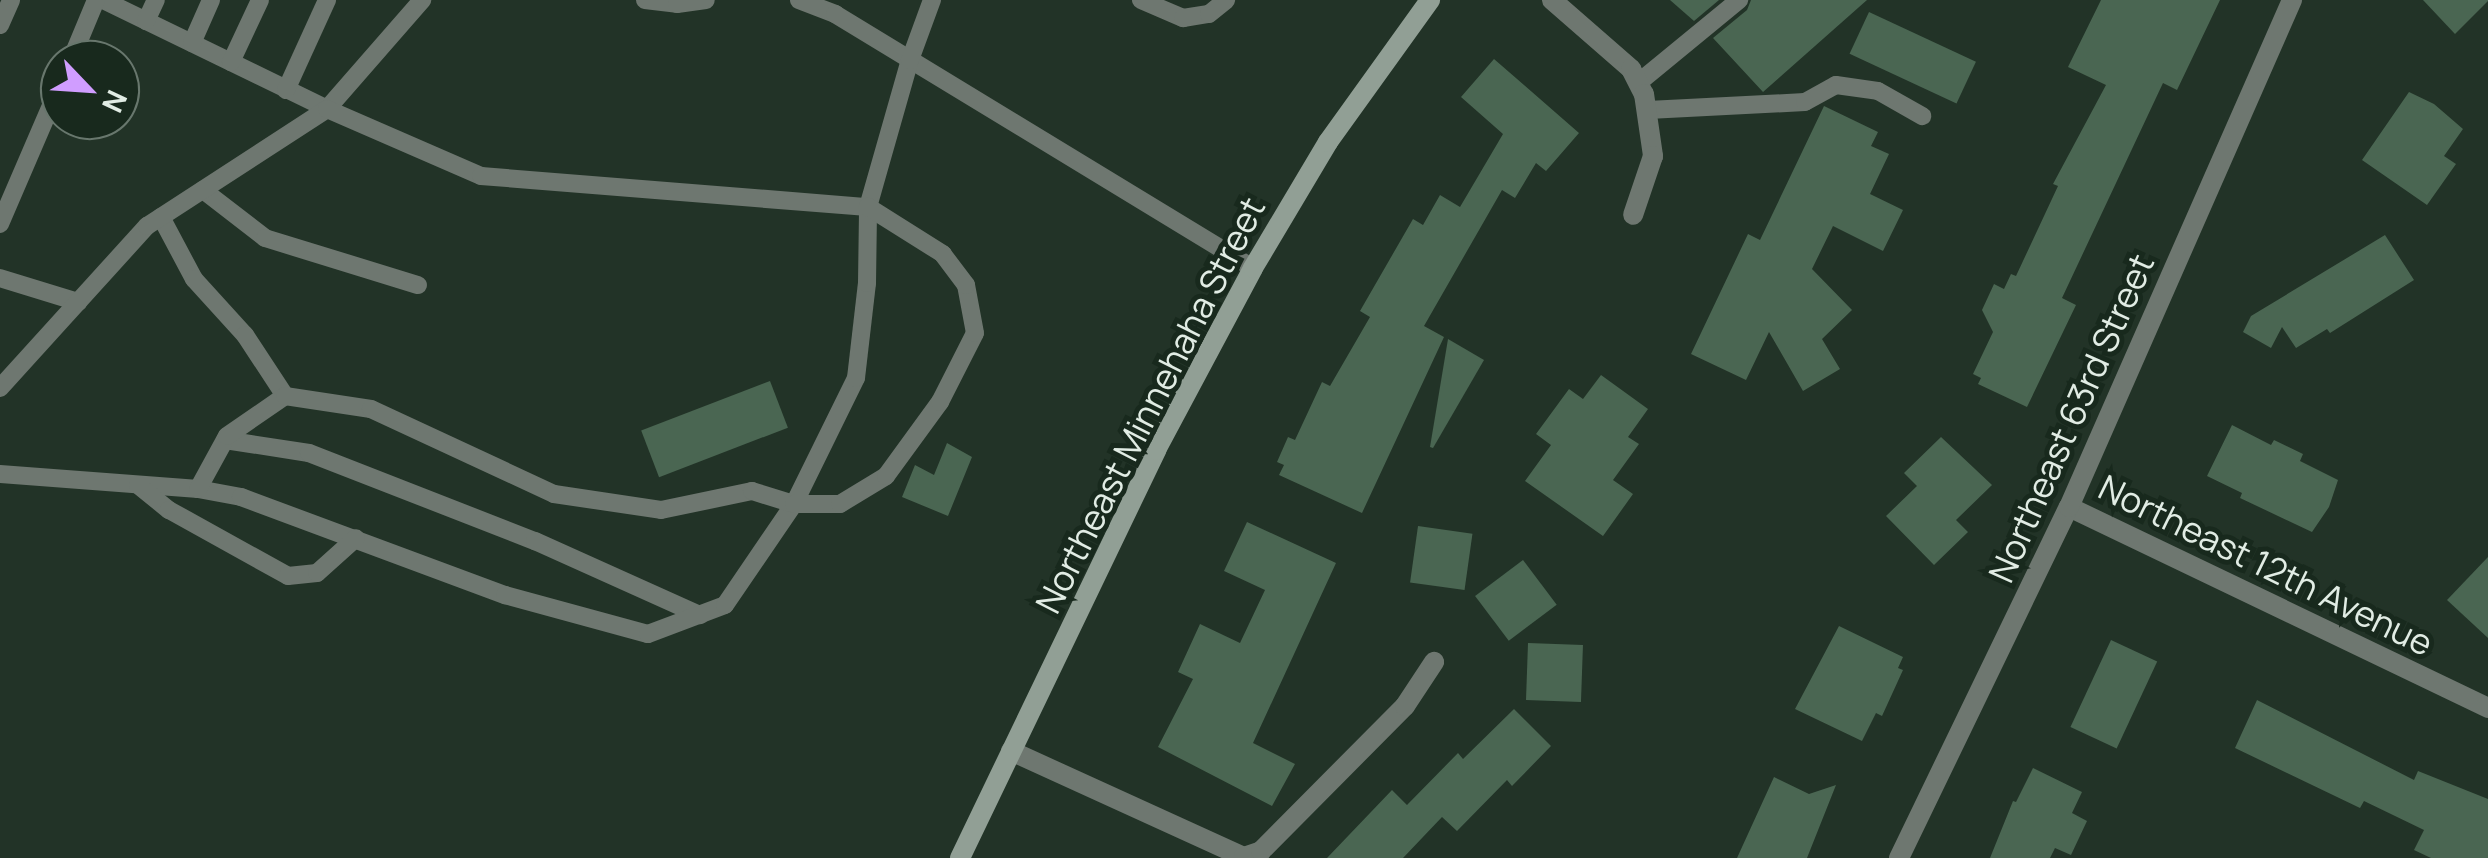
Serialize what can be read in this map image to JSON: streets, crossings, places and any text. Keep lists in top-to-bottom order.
{
  "streets": {
    "main road": ["Northeast Minnehaha Street"],
    "street": ["Northeast 63rd Street", "Northeast 12th Avenue"]
  },
  "crossings": [
    ["Northeast 63rd Street", "Northeast 12th Avenue"]
  ],
  "north": "bottom right"
}
